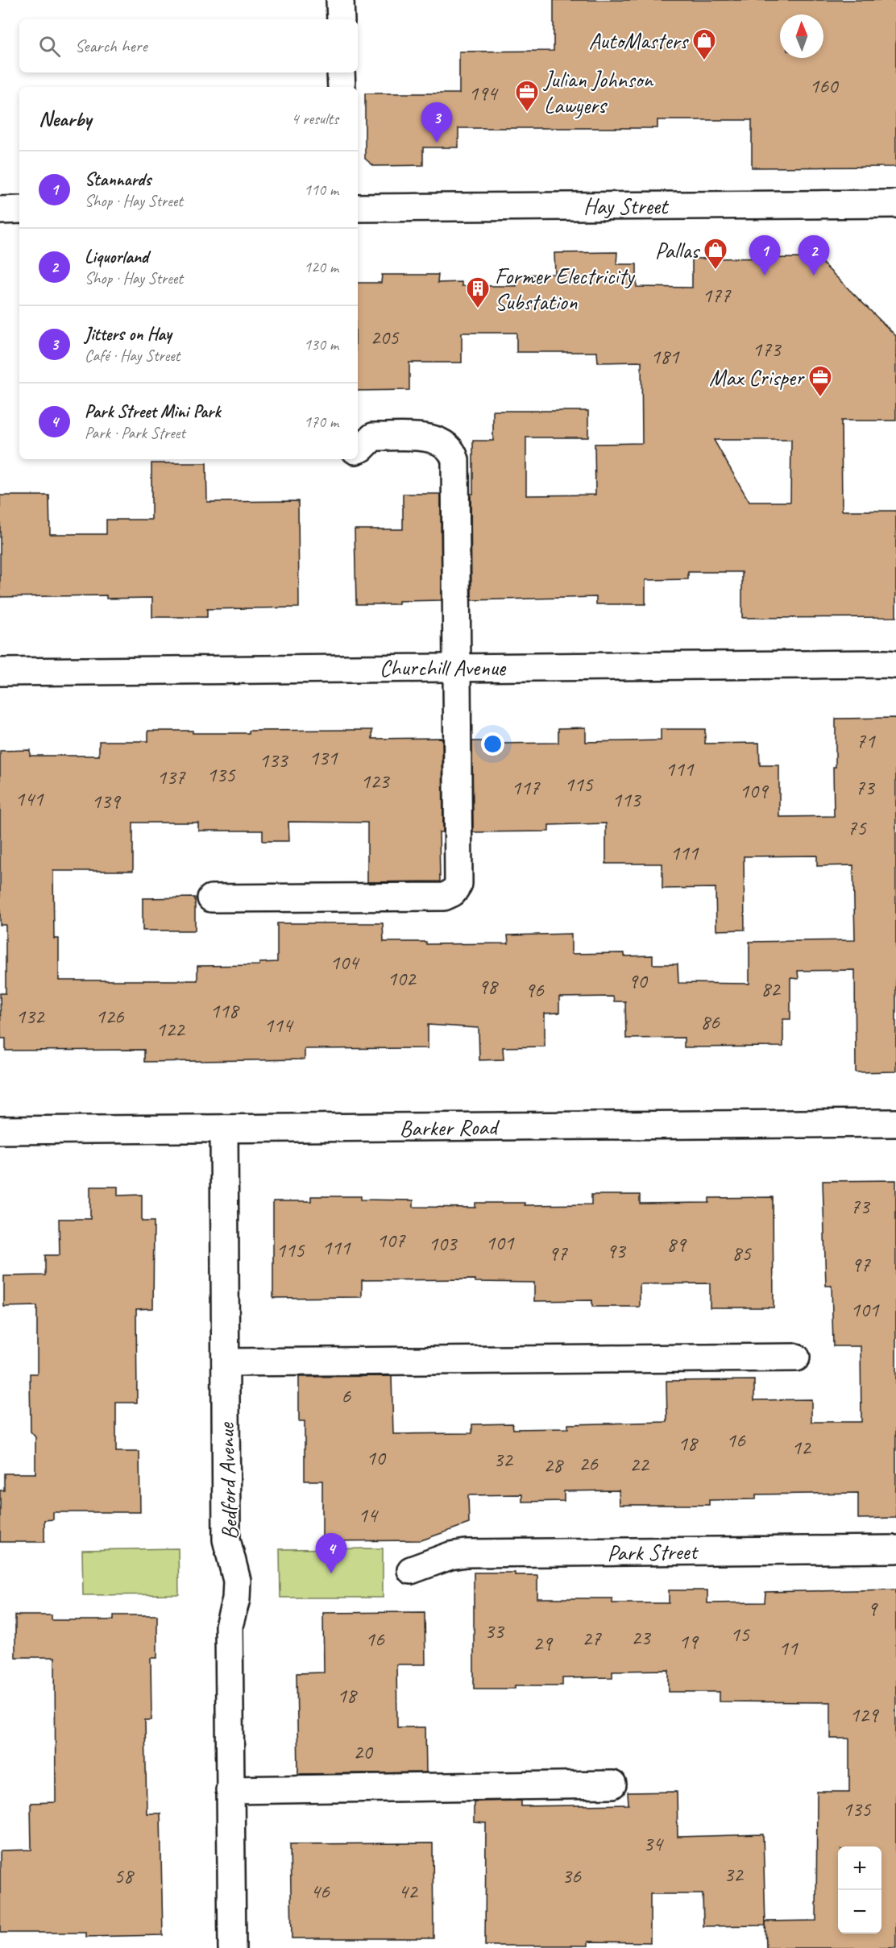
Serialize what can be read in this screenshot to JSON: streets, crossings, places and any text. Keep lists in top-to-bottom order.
{
  "streets": {
    "street": [
      "Hay Street",
      "Churchill Avenue",
      "Barker Road",
      "Bedford Avenue",
      "Park Street"
    ]
  },
  "crossings": [
    ["Barker Road", "Bedford Avenue"]
  ],
  "places": {
    "shop": ["AutoMasters", "Pallas"],
    "office": ["Julian Johnson Lawyers", "Max Crisper"],
    "building": ["Former Electricity Substation"]
  },
  "house_numbers": [
    "160",
    "194",
    "177",
    "205",
    "173",
    "181",
    "71",
    "131",
    "133",
    "111",
    "135",
    "137",
    "123",
    "115",
    "117",
    "73",
    "109",
    "141",
    "113",
    "139",
    "75",
    "111",
    "104",
    "102",
    "90",
    "98",
    "82",
    "96",
    "118",
    "132",
    "126",
    "86",
    "114",
    "122",
    "73",
    "107",
    "101",
    "103",
    "89",
    "111",
    "115",
    "93",
    "97",
    "85",
    "97",
    "101",
    "6",
    "16",
    "18",
    "12",
    "10",
    "32",
    "26",
    "22",
    "28",
    "14",
    "9",
    "33",
    "15",
    "23",
    "27",
    "16",
    "19",
    "29",
    "11",
    "18",
    "129",
    "20",
    "135",
    "34",
    "32",
    "58",
    "36",
    "46",
    "42"
  ],
  "north": "top",
  "page": {
    "search": "Search here",
    "heading": ["Nearby", "4 results"],
    "pins": [
      "3",
      "1",
      "2",
      "4"
    ],
    "list": [
      {
        "mark": "1",
        "name": "Stannards",
        "note": "Shop · Hay Street",
        "value": "110 m"
      },
      {
        "mark": "2",
        "name": "Liquorland",
        "note": "Shop · Hay Street",
        "value": "120 m"
      },
      {
        "mark": "3",
        "name": "Jitters on Hay",
        "note": "Café · Hay Street",
        "value": "130 m"
      },
      {
        "mark": "4",
        "name": "Park Street Mini Park",
        "note": "Park · Park Street",
        "value": "170 m"
      }
    ],
    "map_buttons": ["+", "−"]
  }
}
